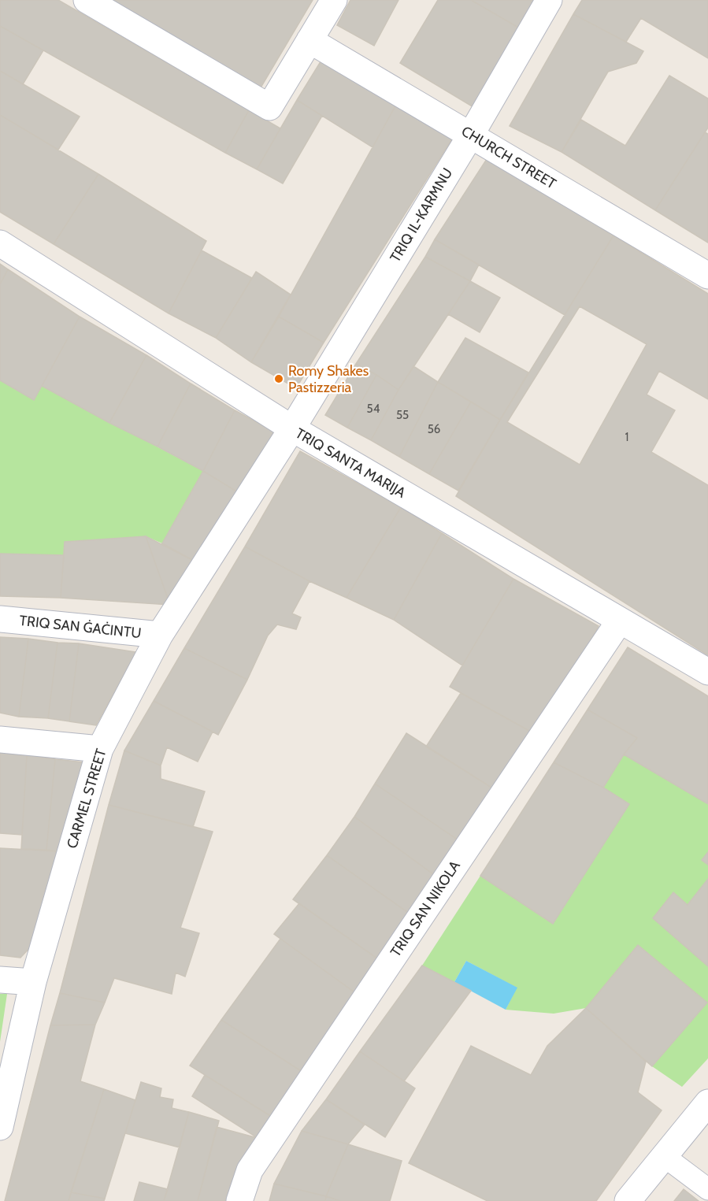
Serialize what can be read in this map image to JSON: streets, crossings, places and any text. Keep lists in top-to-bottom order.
{
  "streets": {
    "street": [
      "CHURCH STREET",
      "TRIQ IL-KARMNU",
      "TRIQ SANTA MARIJA",
      "TRIQ SAN ĠAĊINTU",
      "CARMEL STREET",
      "TRIQ SAN NIKOLA"
    ]
  },
  "crossings": [
    ["CHURCH STREET", "TRIQ IL-KARMNU"],
    ["TRIQ IL-KARMNU", "TRIQ SANTA MARIJA"],
    ["TRIQ IL-KARMNU", "CARMEL STREET"],
    ["TRIQ SANTA MARIJA", "CARMEL STREET"],
    ["TRIQ SANTA MARIJA", "TRIQ SAN NIKOLA"],
    ["TRIQ SAN ĠAĊINTU", "CARMEL STREET"]
  ],
  "places": ["Romy Shakes Pastizzeria"],
  "house_numbers": [
    "54",
    "55",
    "56",
    "1"
  ]
}
